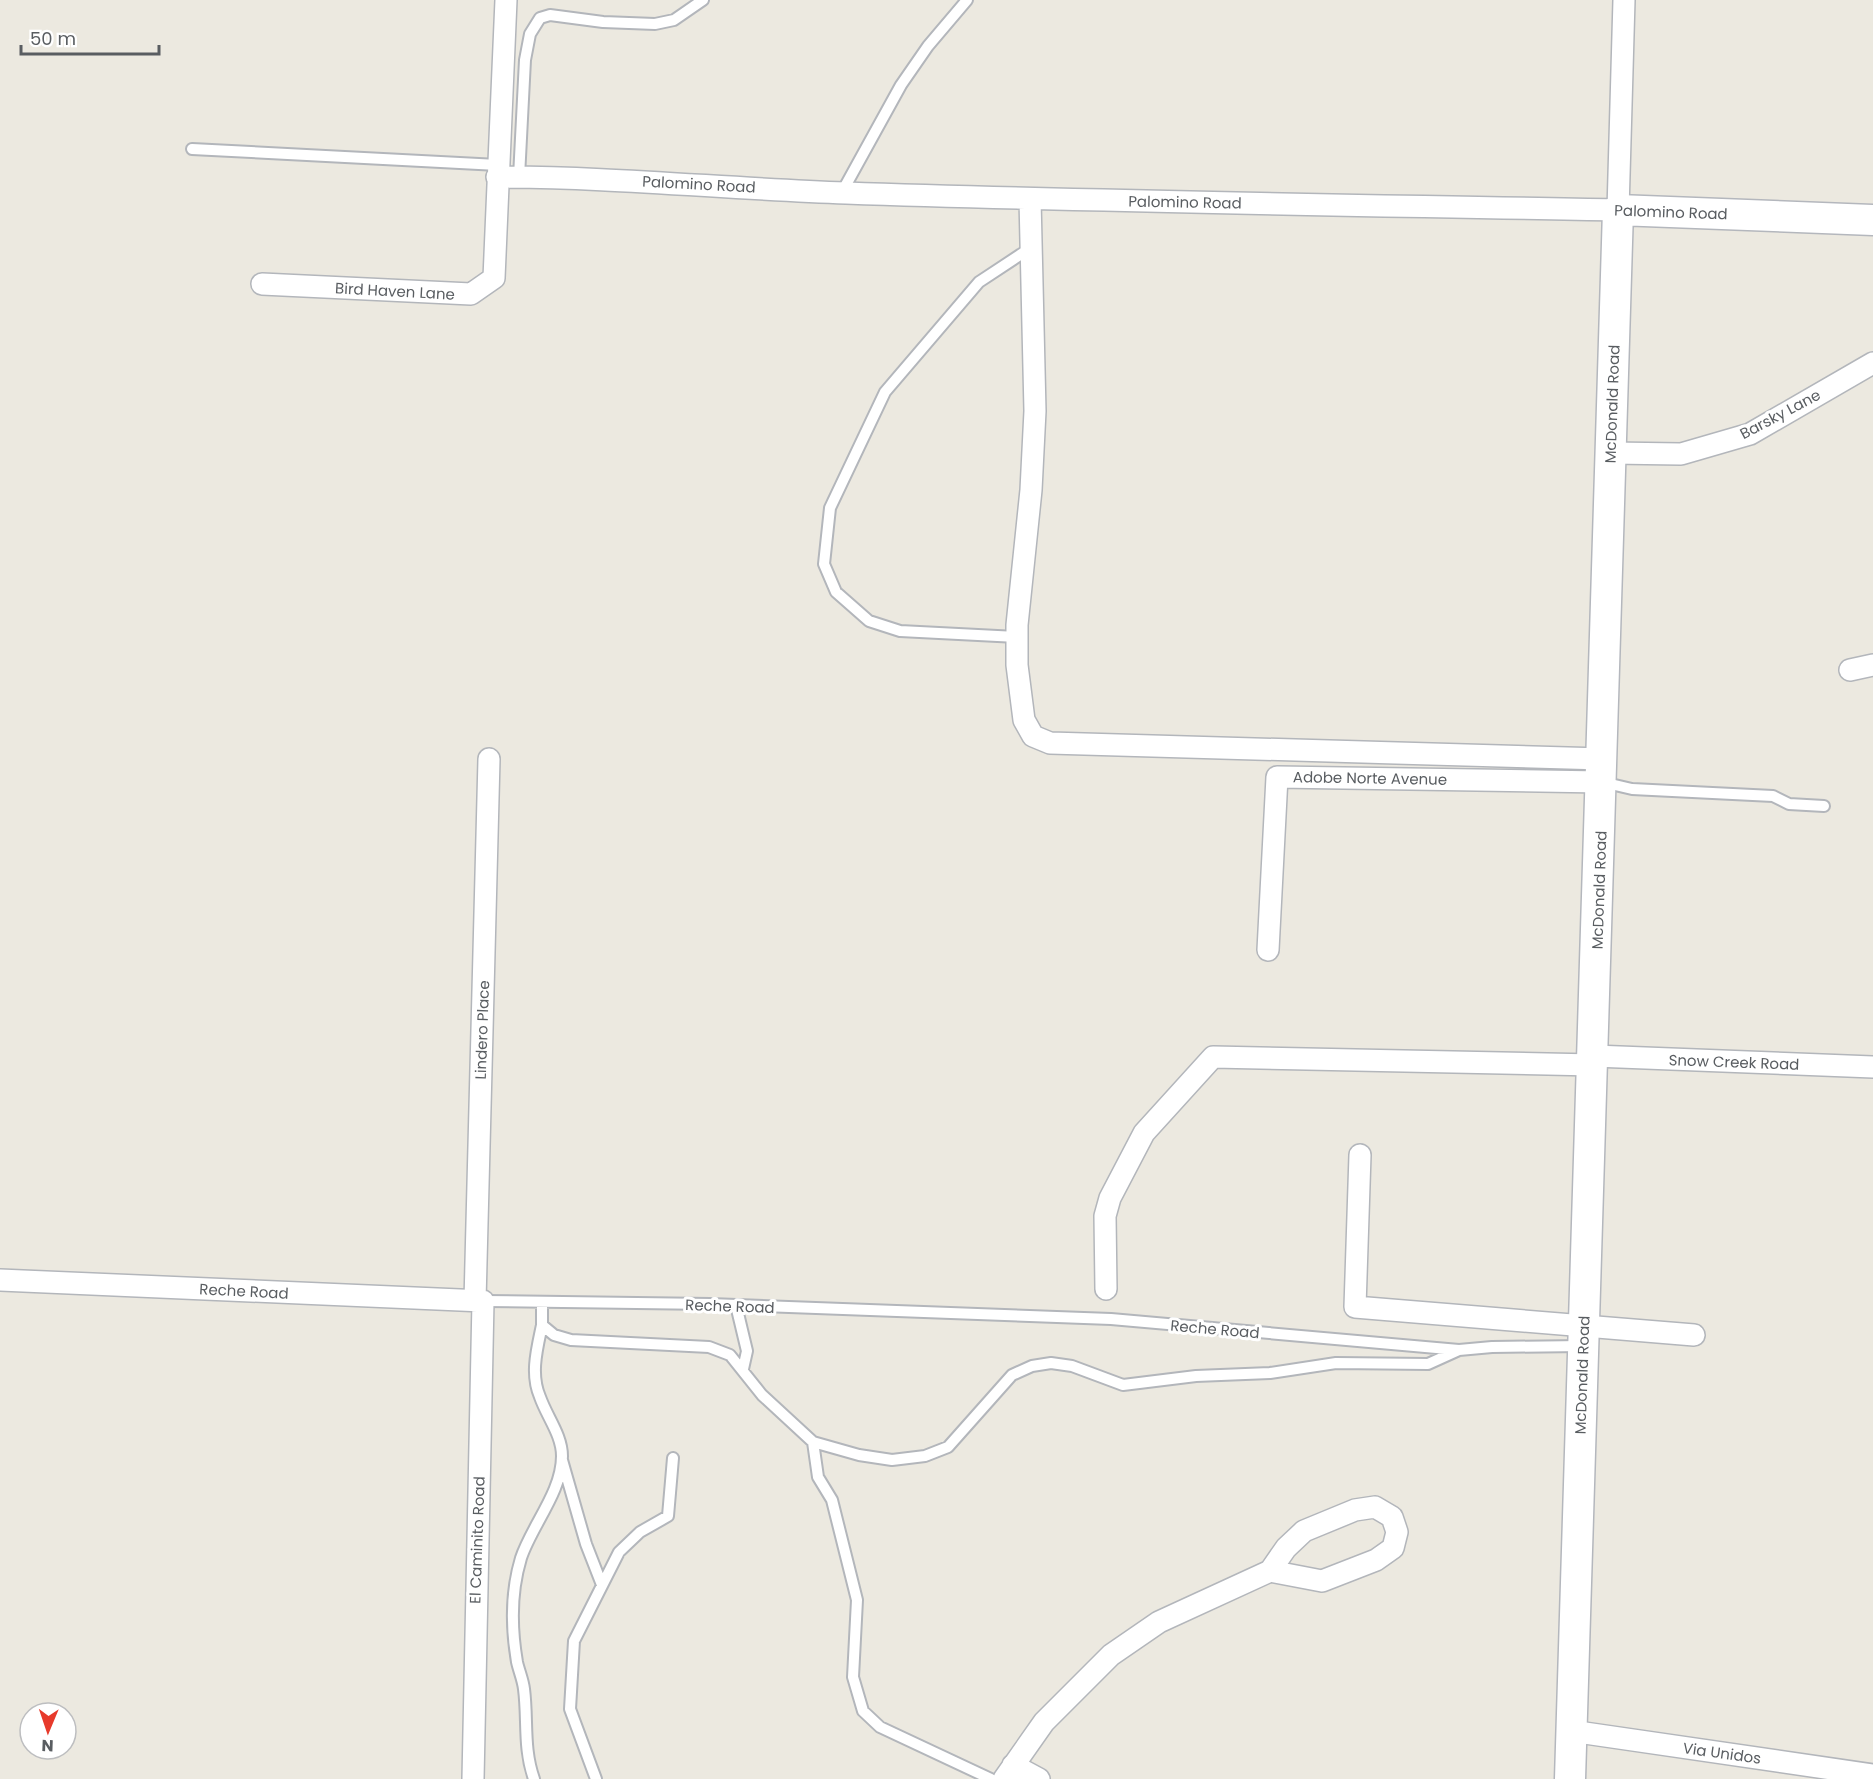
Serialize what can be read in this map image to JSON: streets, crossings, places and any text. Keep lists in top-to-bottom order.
{
  "streets": {
    "street": [
      "Palomino Road",
      "Bird Haven Lane",
      "McDonald Road",
      "Barsky Lane",
      "Adobe Norte Avenue",
      "Lindero Place",
      "Snow Creek Road",
      "Reche Road",
      "El Caminito Road",
      "Via Unidos"
    ]
  },
  "crossings": [
    ["Palomino Road", "Bird Haven Lane"],
    ["Palomino Road", "McDonald Road"],
    ["McDonald Road", "Barsky Lane"],
    ["McDonald Road", "Adobe Norte Avenue"],
    ["McDonald Road", "Snow Creek Road"],
    ["McDonald Road", "Via Unidos"],
    ["Lindero Place", "Reche Road"],
    ["Lindero Place", "El Caminito Road"],
    ["Reche Road", "El Caminito Road"]
  ],
  "scale_bar": "50 m",
  "north": "bottom"
}
